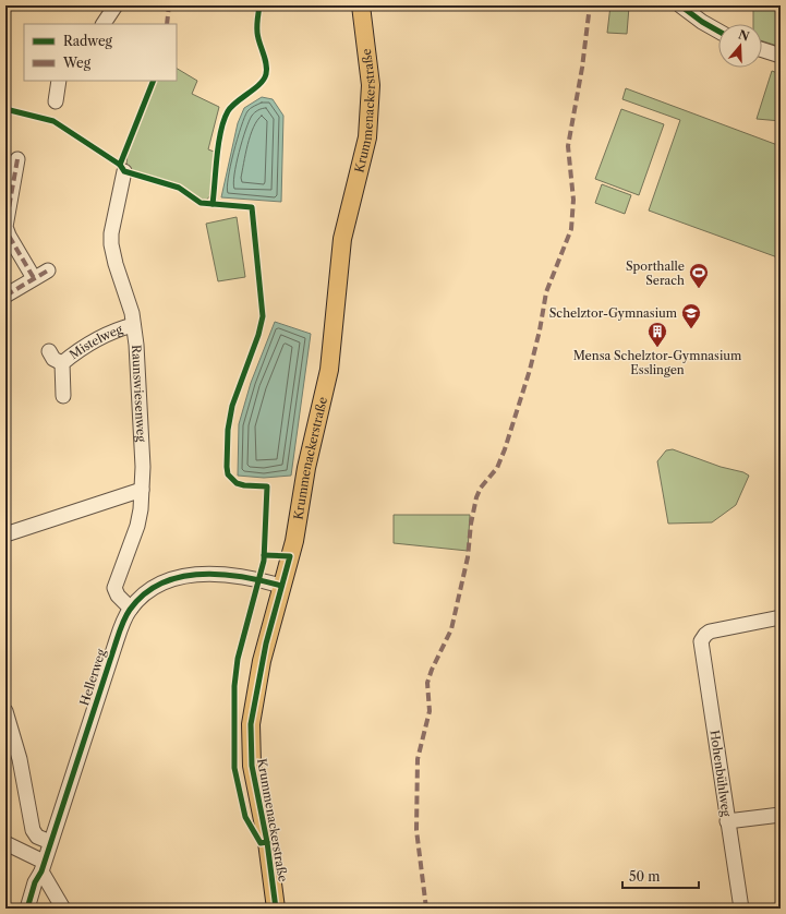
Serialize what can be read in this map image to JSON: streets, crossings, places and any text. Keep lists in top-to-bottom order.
{
  "streets": {
    "main road": ["Krummenackerstraße"],
    "street": [
      "Mistelweg",
      "Raunswiesenweg",
      "Hellerweg",
      "Hohenbühlweg"
    ]
  },
  "crossings": [
    ["Krummenackerstraße", "Hellerweg"],
    ["Mistelweg", "Raunswiesenweg"],
    ["Raunswiesenweg", "Hellerweg"]
  ],
  "places": {
    "sports": ["Sporthalle Serach"],
    "school or university": ["Schelztor-Gymnasium"],
    "building": ["Mensa Schelztor-Gymnasium Esslingen"]
  },
  "legend": ["Radweg", "Weg"],
  "scale_bar": "50 m",
  "north": "top"
}
